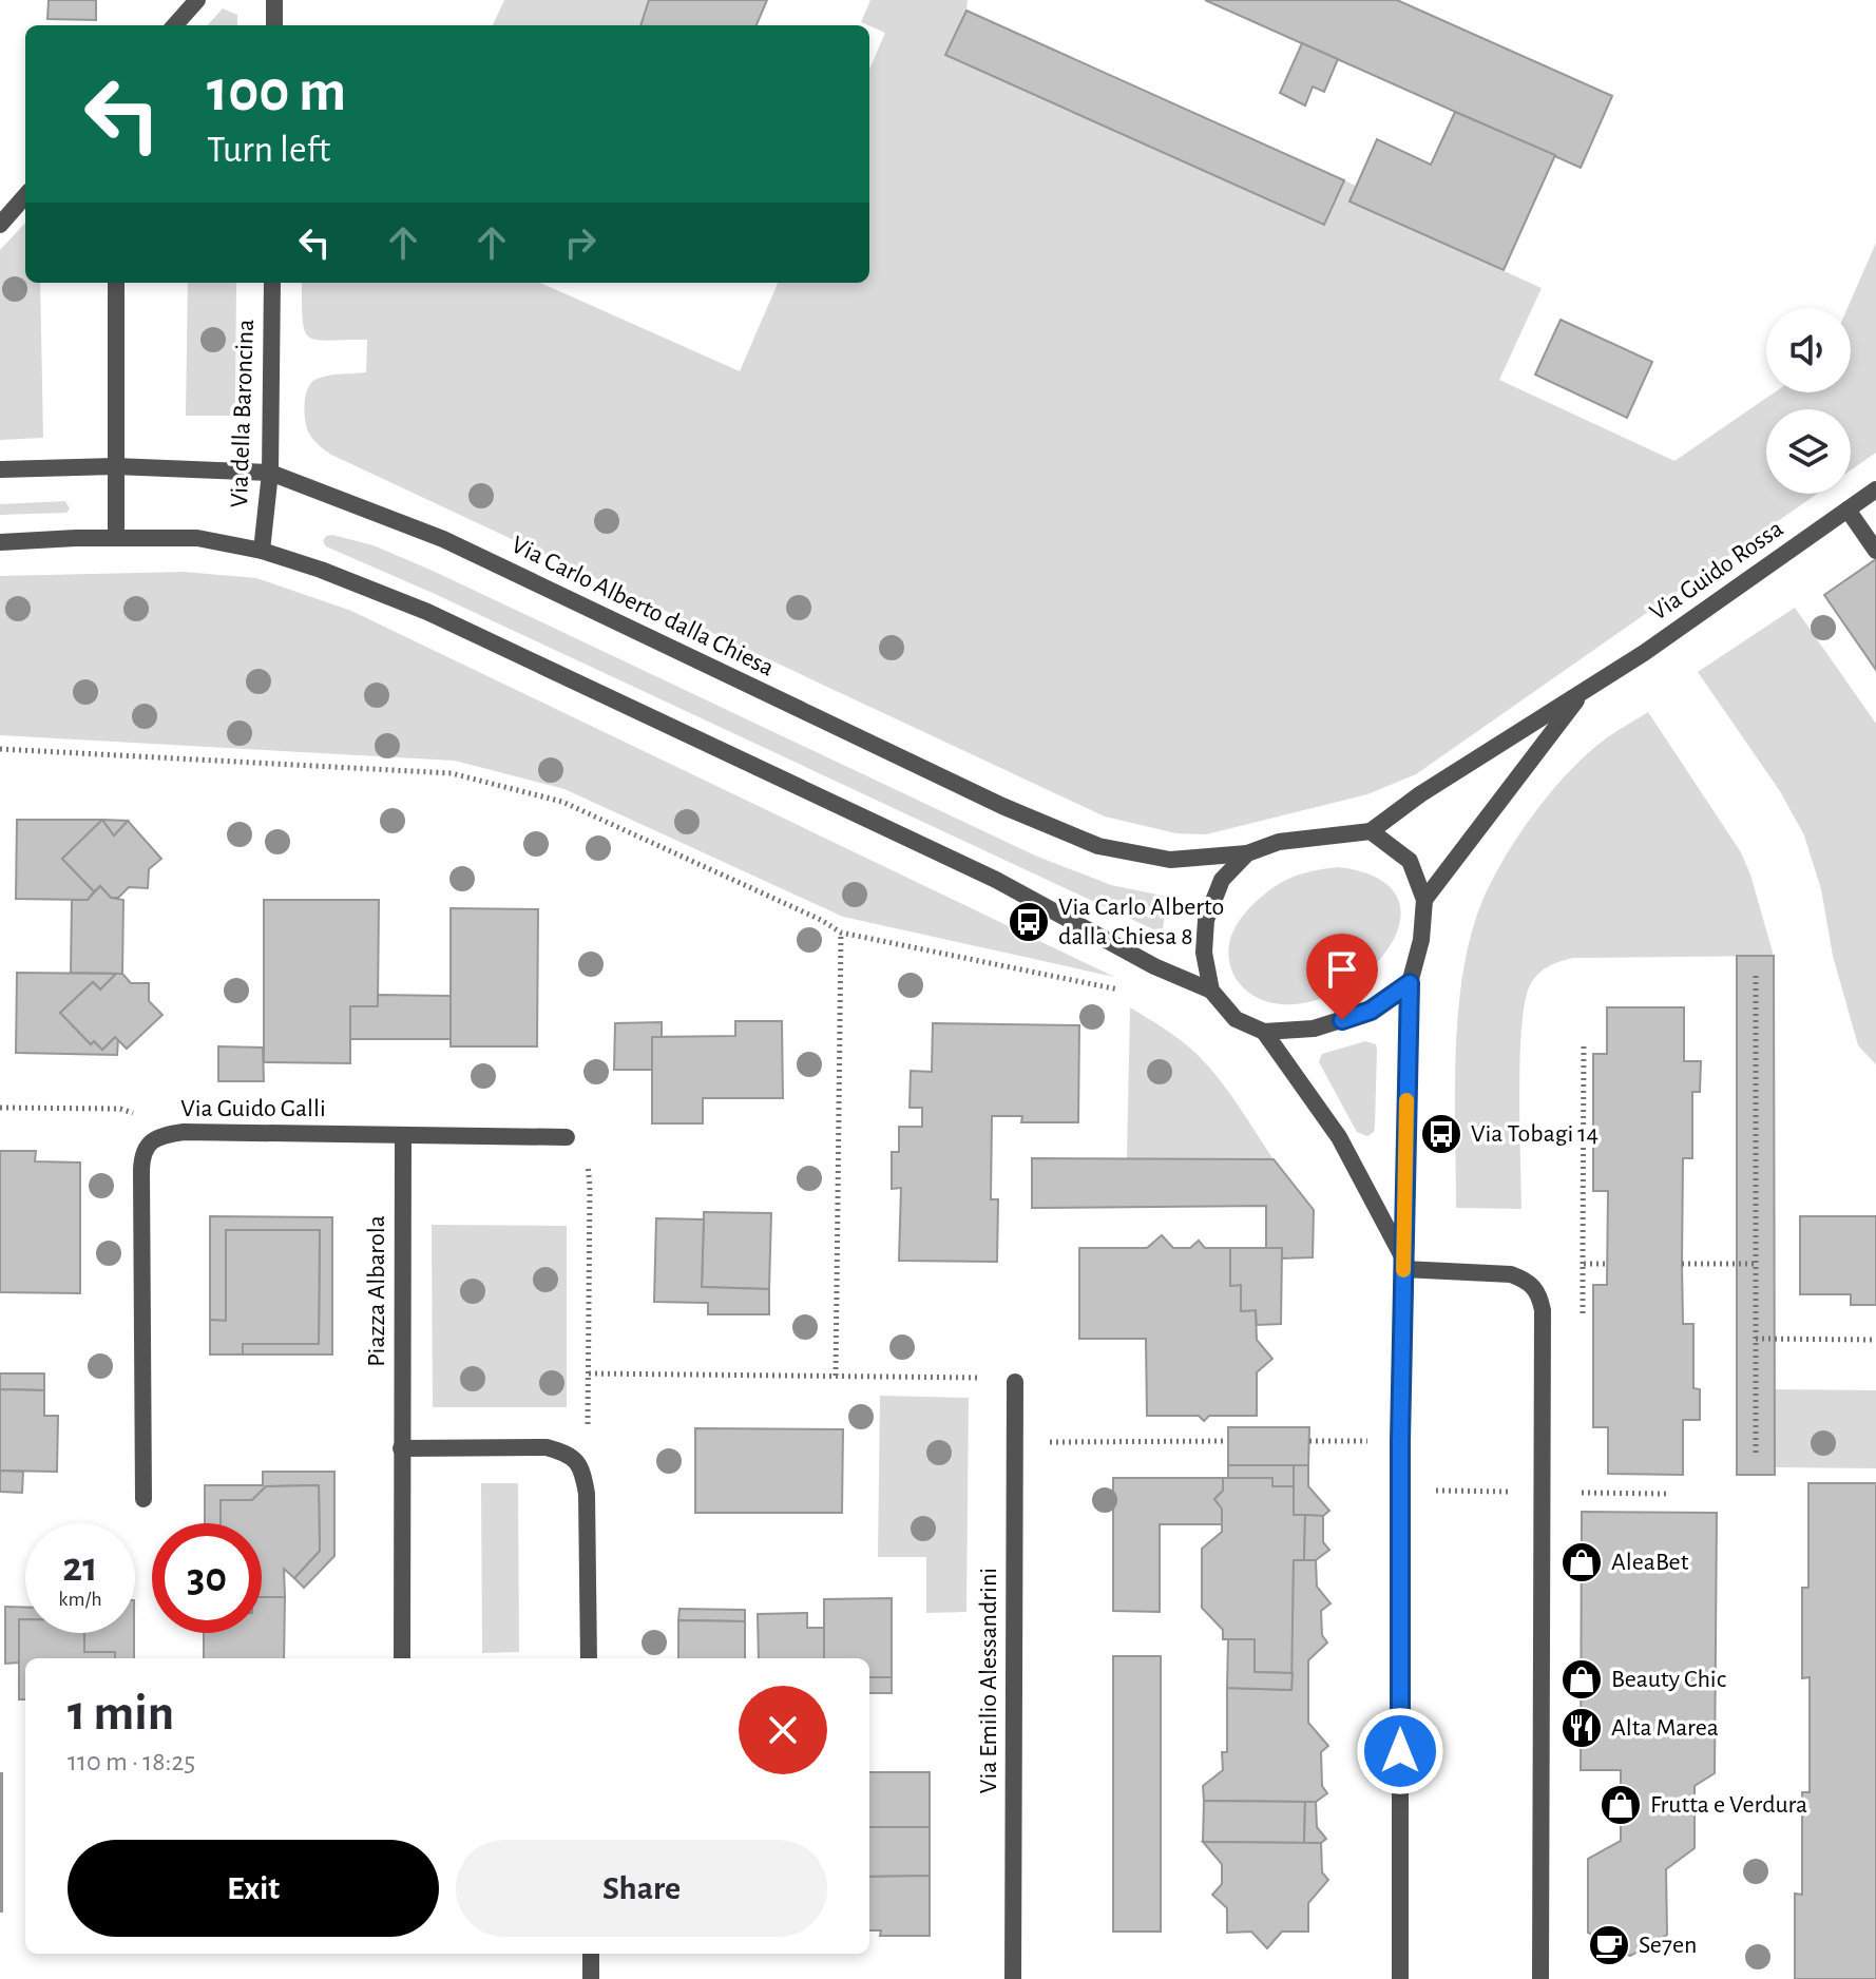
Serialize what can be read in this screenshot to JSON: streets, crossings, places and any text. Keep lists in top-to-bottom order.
{
  "streets": {
    "street": [
      "Via della Baroncina",
      "Via Guido Rossa",
      "Via Carlo Alberto dalla Chiesa",
      "Via Guido Galli",
      "Piazza Albarola",
      "Via Emilio Alessandrini"
    ]
  },
  "crossings": [
    ["Via della Baroncina", "Via Carlo Alberto dalla Chiesa"],
    ["Via Guido Rossa", "Via Carlo Alberto dalla Chiesa"],
    ["Via Guido Galli", "Piazza Albarola"]
  ],
  "places": {
    "bus stop": ["Via Carlo Alberto dalla Chiesa 8", "Via Tobagi 14"],
    "shop": ["AleaBet", "Beauty Chic", "Frutta e Verdura"],
    "restaurant": ["Alta Marea"],
    "cafe": ["Se7en"]
  },
  "page": {
    "turn": ["100 m", "Turn left"],
    "speed": "21 km/h",
    "limit": "30",
    "heading": ["1 min", "110 m · 18:25"],
    "buttons": ["Exit", "Share"]
  }
}
